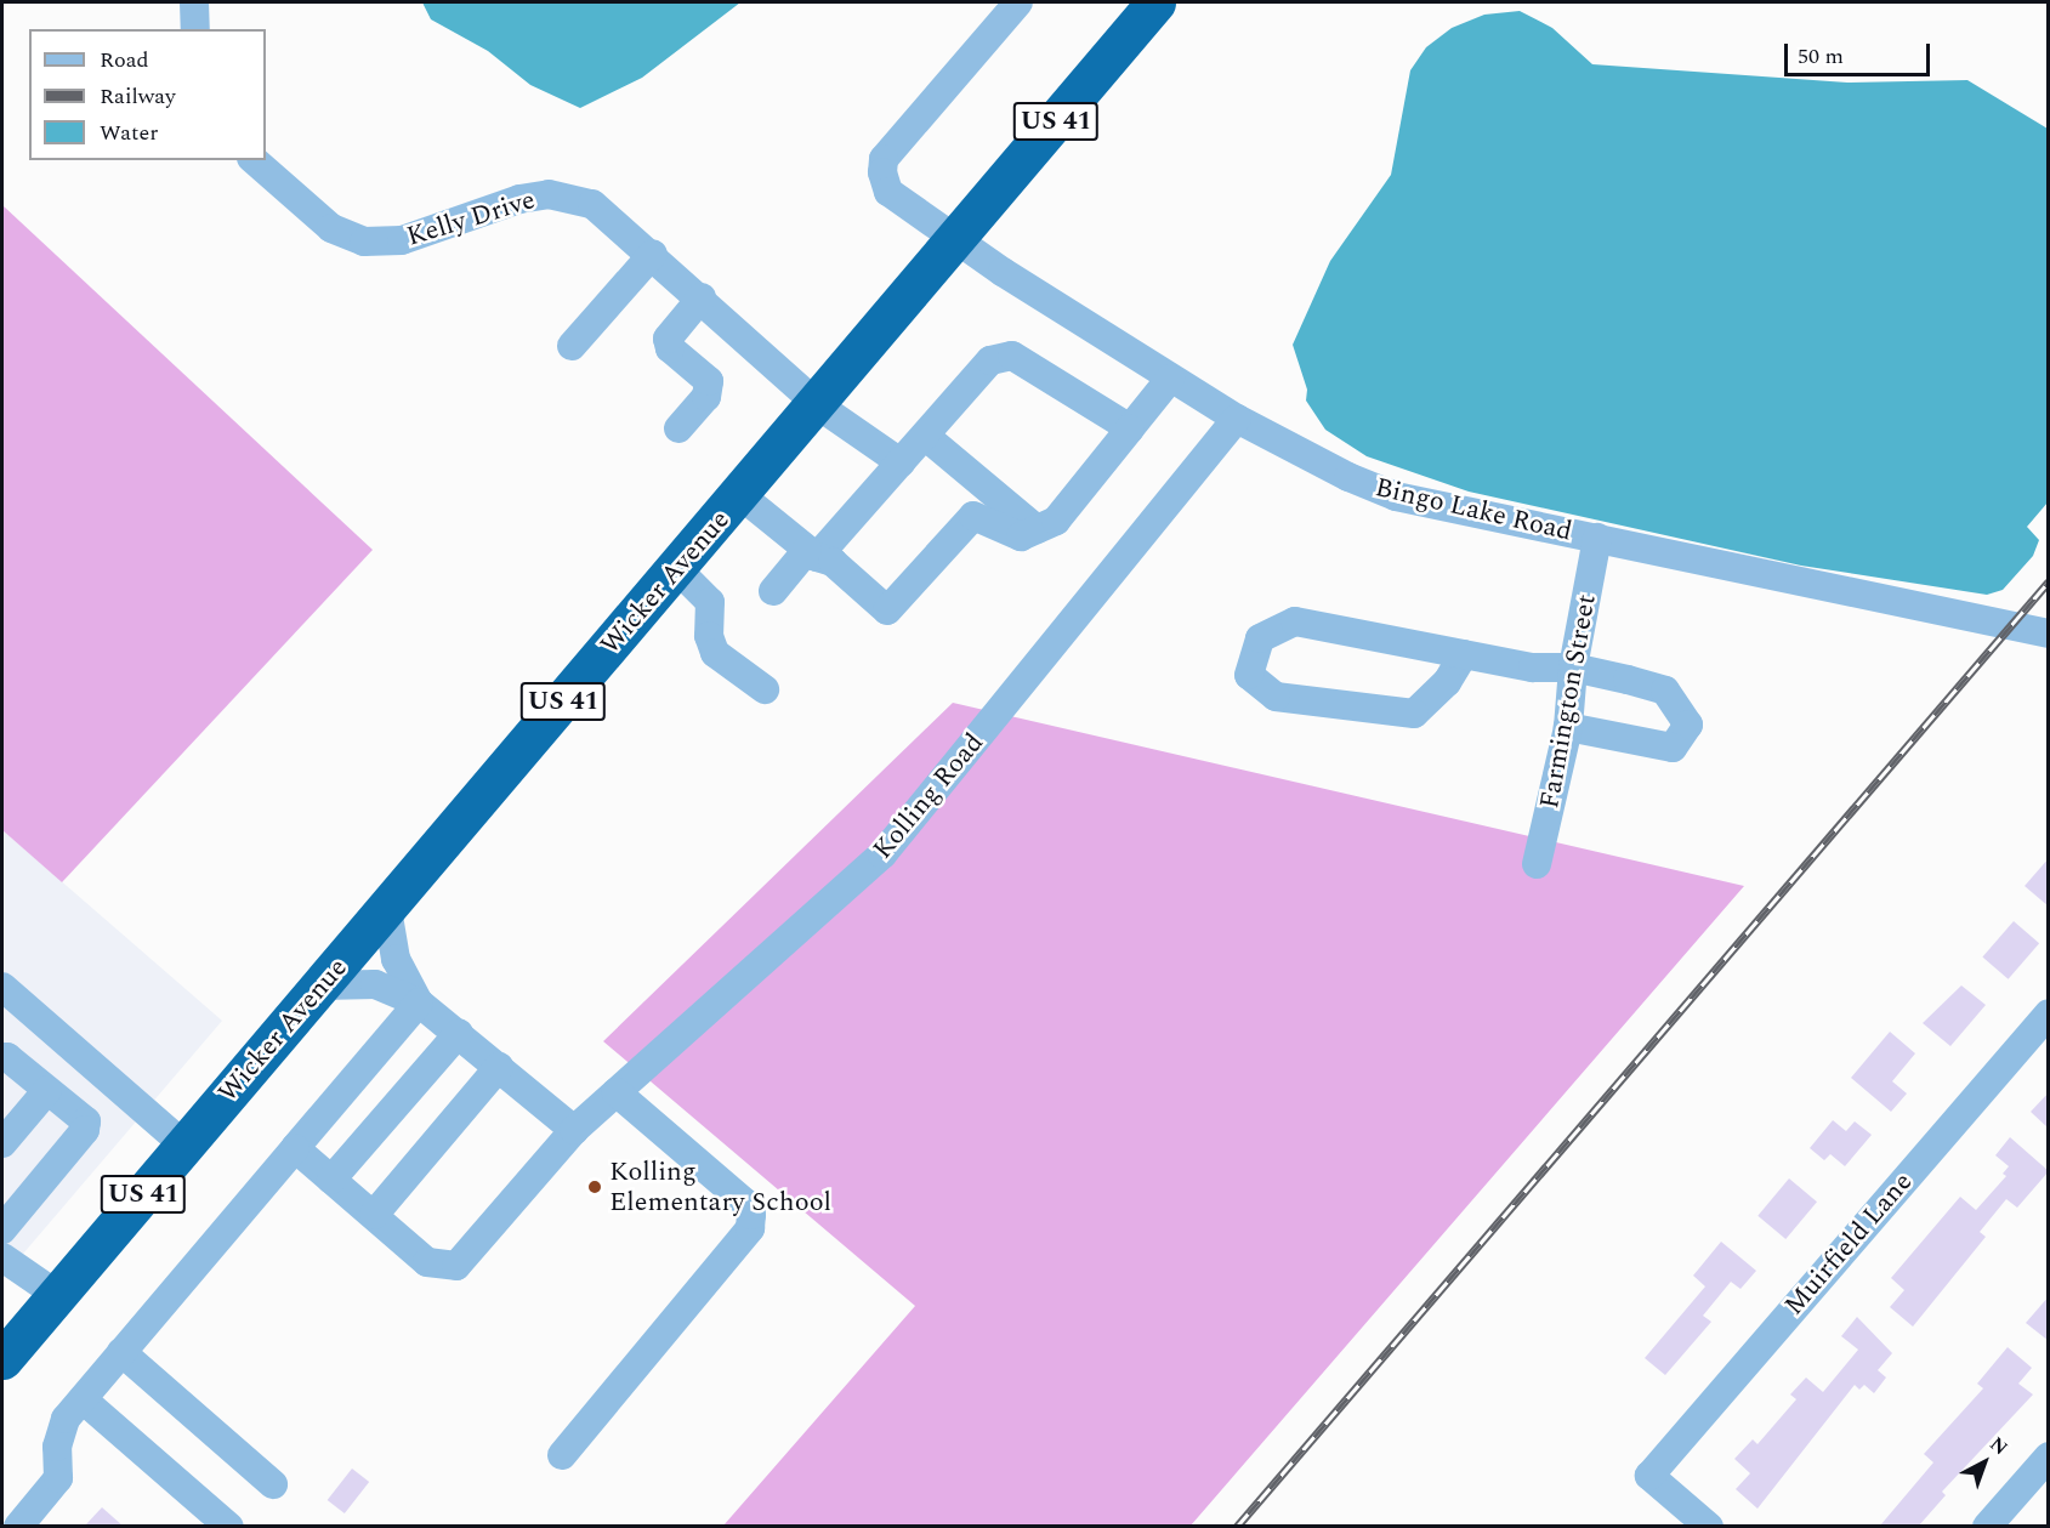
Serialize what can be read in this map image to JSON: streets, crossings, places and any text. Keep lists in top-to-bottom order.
{
  "streets": {
    "highway": ["US 41", "Wicker Avenue"],
    "street": [
      "Kelly Drive",
      "Bingo Lake Road",
      "Farmington Street",
      "Kolling Road",
      "Muirfield Lane"
    ]
  },
  "crossings": [
    ["Kelly Drive", "Wicker Avenue"],
    ["Bingo Lake Road", "Wicker Avenue"],
    ["Bingo Lake Road", "Farmington Street"],
    ["Bingo Lake Road", "Kolling Road"]
  ],
  "places": ["Kolling Elementary School"],
  "legend": ["Road", "Railway", "Water"],
  "scale_bar": "50 m",
  "north": "top right"
}
